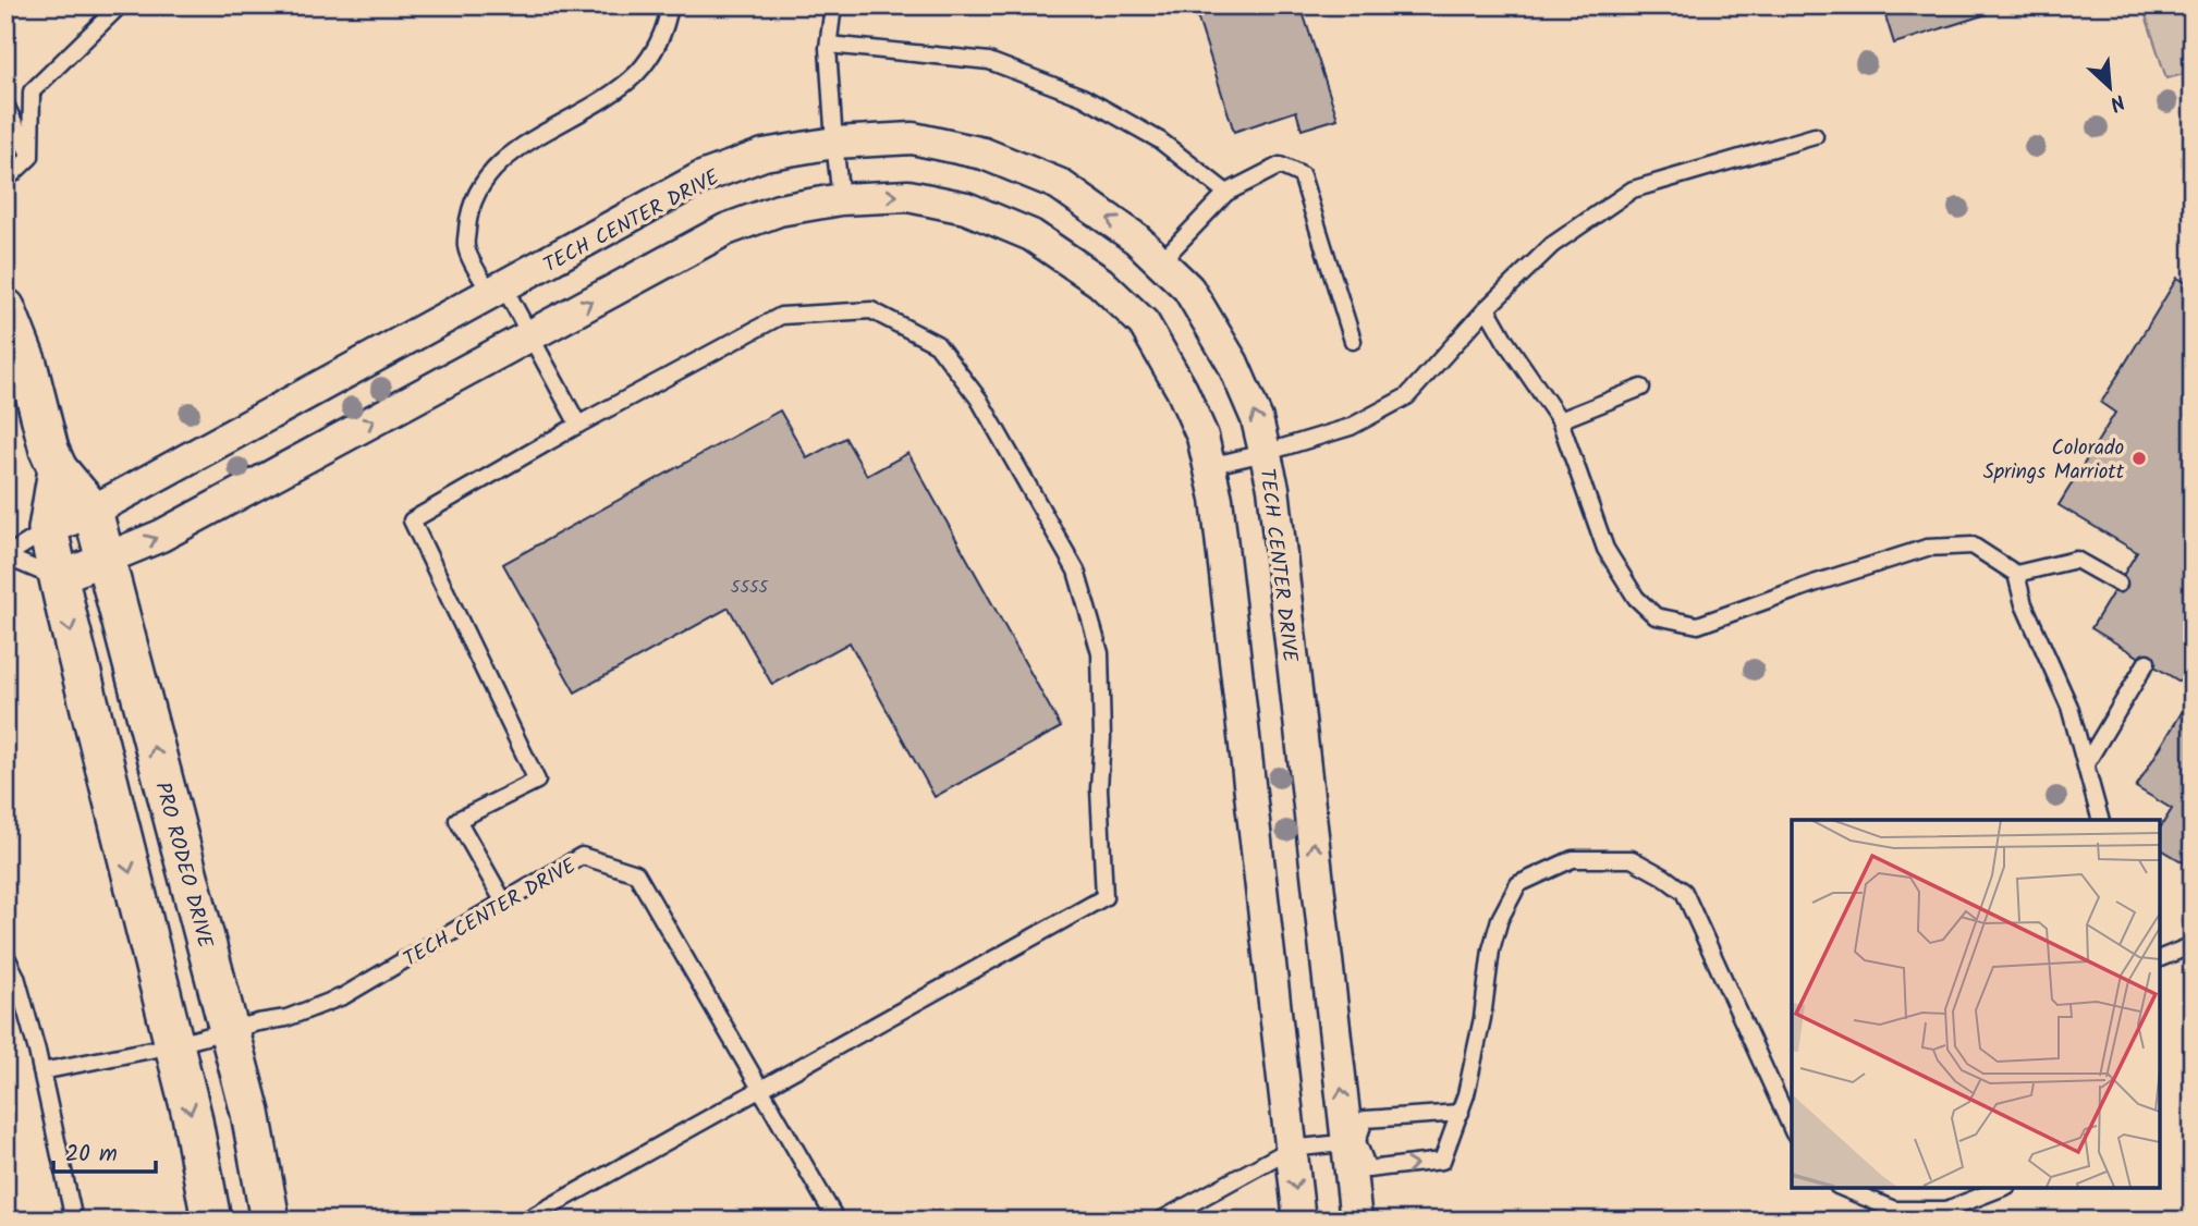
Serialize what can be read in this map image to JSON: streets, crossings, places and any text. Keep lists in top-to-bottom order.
{
  "streets": {
    "street": ["TECH CENTER DRIVE", "PRO RODEO DRIVE"]
  },
  "crossings": [
    ["TECH CENTER DRIVE", "PRO RODEO DRIVE"]
  ],
  "places": ["Colorado Springs Marriott"],
  "house_numbers": ["5555"],
  "scale_bar": "20 m",
  "north": "bottom right"
}
